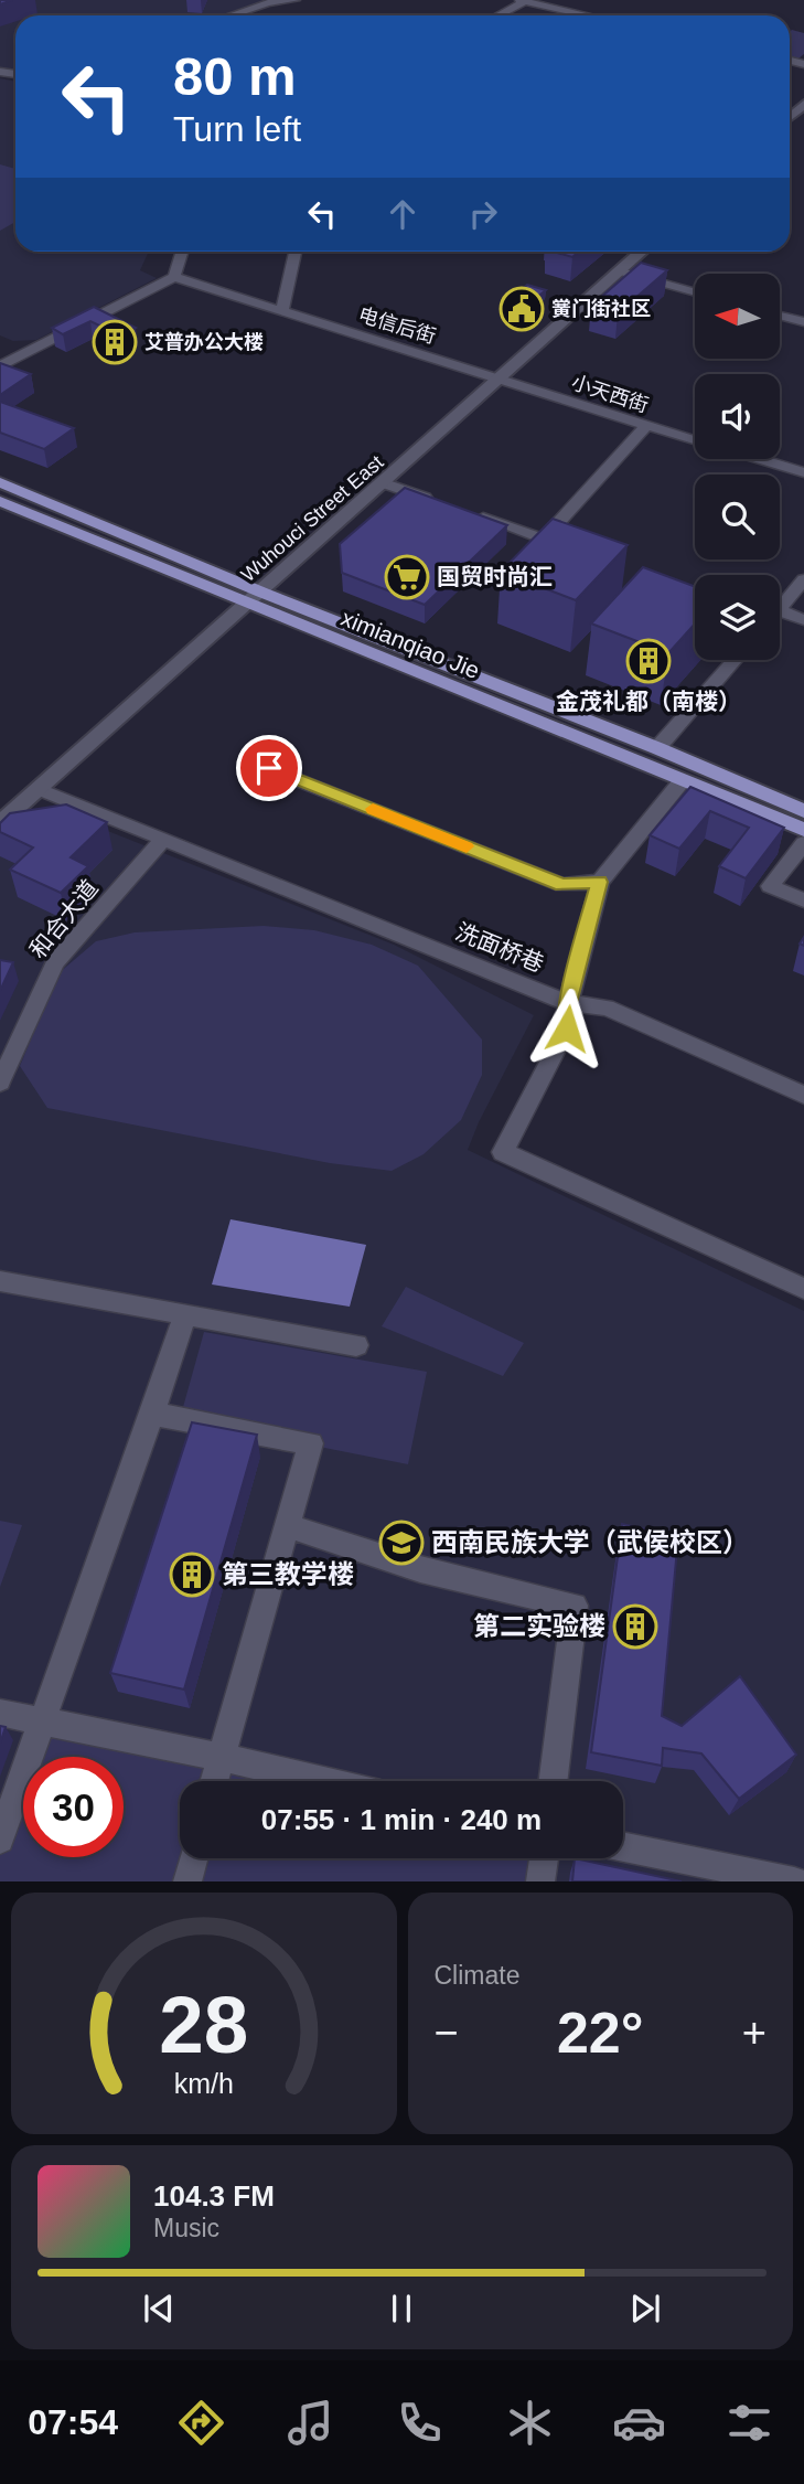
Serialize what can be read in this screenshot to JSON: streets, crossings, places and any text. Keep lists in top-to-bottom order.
{
  "streets": {
    "main road": ["ximianqiao Jie"],
    "street": [
      "电信后街",
      "小天西街",
      "Wuhouci Street East",
      "和合大道",
      "洗面桥巷"
    ]
  },
  "crossings": [
    ["电信后街", "小天西街"],
    ["电信后街", "Wuhouci Street East"],
    ["小天西街", "Wuhouci Street East"],
    ["Wuhouci Street East", "ximianqiao Jie"],
    ["Wuhouci Street East", "洗面桥巷"],
    ["和合大道", "洗面桥巷"]
  ],
  "places": {
    "public building": ["黉门街社区"],
    "building": [
      "艾普办公大楼",
      "金茂礼都（南楼）",
      "第三教学楼",
      "第二实验楼"
    ],
    "supermarket": ["国贸时尚汇"],
    "school or university": ["西南民族大学（武侯校区）"]
  },
  "north": "left",
  "page": {
    "turn": ["80 m", "Turn left"],
    "limit": "30",
    "trip": "07:55 · 1 min · 240 m",
    "tile": "Climate",
    "heat": ["−", "22°", "+"],
    "song": ["104.3 FM", "Music"],
    "tabs": "07:54",
    "gauge": ["28", "km/h"]
  }
}
